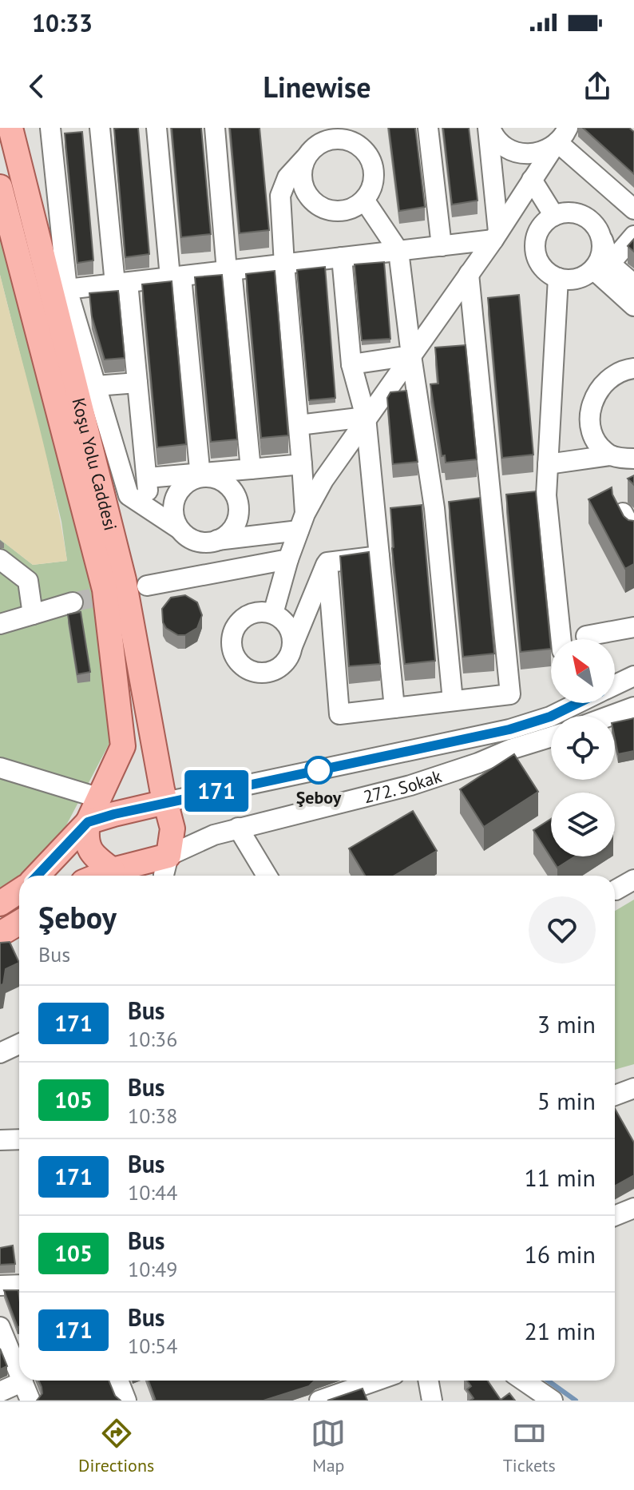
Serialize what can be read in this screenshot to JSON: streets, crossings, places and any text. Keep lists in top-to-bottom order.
{
  "streets": {
    "main road": ["Koşu Yolu Caddesi", "272. Sokak"]
  },
  "crossings": [
    ["Koşu Yolu Caddesi", "272. Sokak"]
  ],
  "places": ["Şeboy"],
  "lines": ["bus line 171"],
  "north": "top left",
  "page": {
    "status": "10:33",
    "header": "Linewise",
    "on_map": "171",
    "heading": ["Şeboy", "Bus"],
    "list": [
      {
        "mark": "171",
        "name": "Bus",
        "note": "10:36",
        "value": "3 min"
      },
      {
        "mark": "105",
        "name": "Bus",
        "note": "10:38",
        "value": "5 min"
      },
      {
        "mark": "171",
        "name": "Bus",
        "note": "10:44",
        "value": "11 min"
      },
      {
        "mark": "105",
        "name": "Bus",
        "note": "10:49",
        "value": "16 min"
      },
      {
        "mark": "171",
        "name": "Bus",
        "note": "10:54",
        "value": "21 min"
      }
    ],
    "tabs": ["Directions", "Map", "Tickets"]
  }
}
